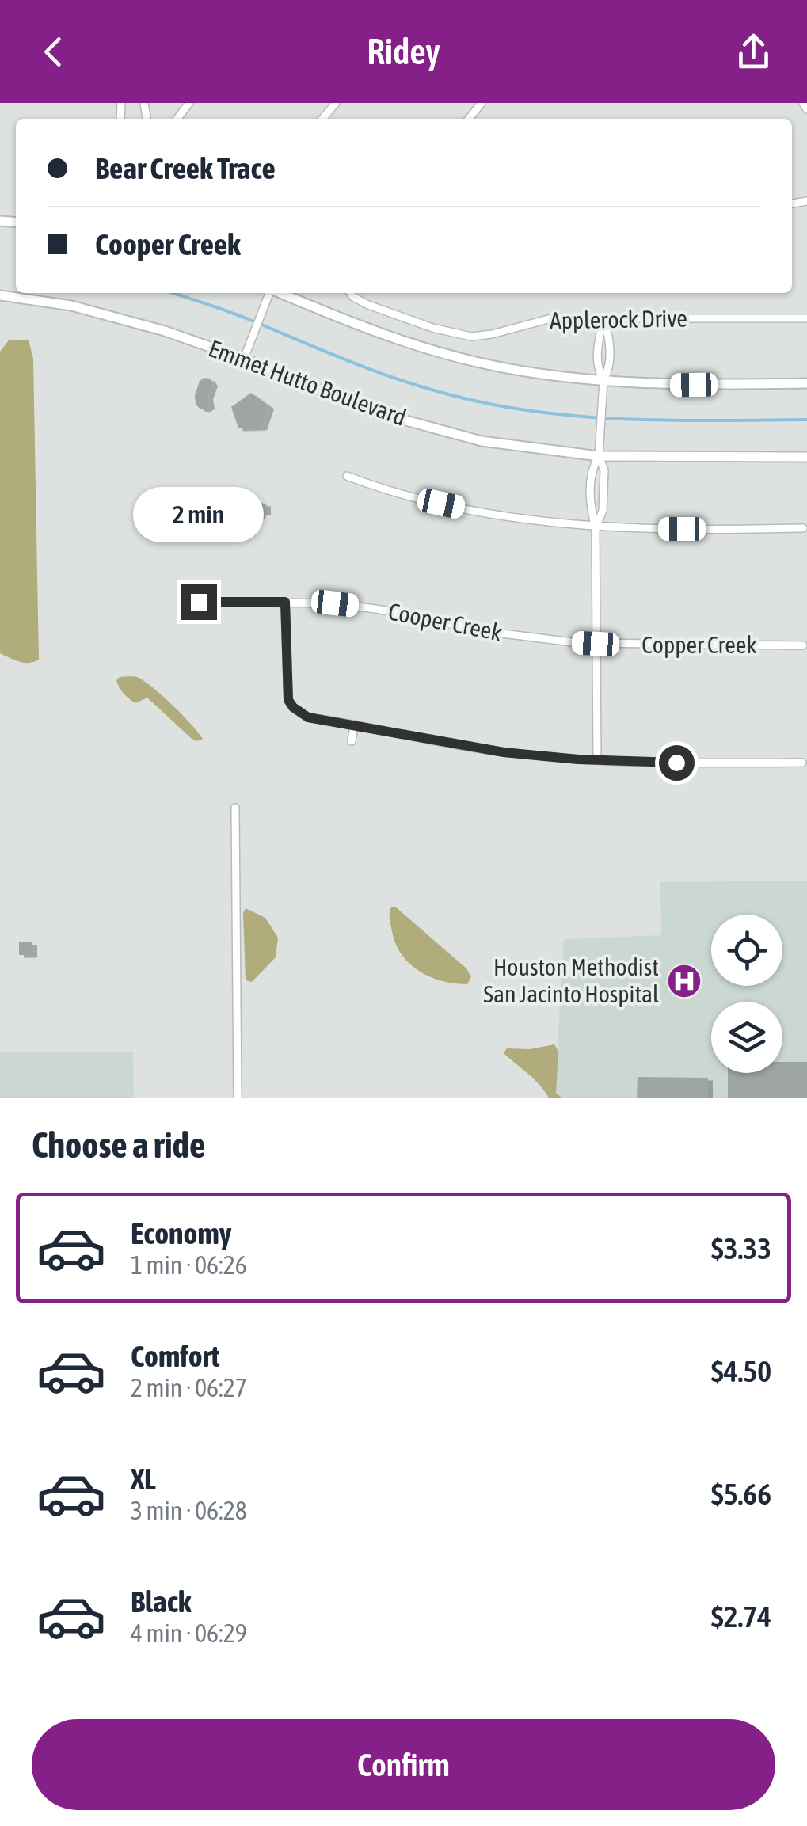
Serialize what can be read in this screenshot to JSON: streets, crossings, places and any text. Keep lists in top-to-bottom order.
{
  "streets": {
    "street": [
      "Applerock Drive",
      "Emmet Hutto Boulevard",
      "Cooper Creek",
      "Copper Creek"
    ]
  },
  "crossings": [
    ["Cooper Creek", "Copper Creek"]
  ],
  "places": {
    "hospital": ["Houston Methodist San Jacinto Hospital"]
  },
  "page": {
    "header": "Ridey",
    "banner": ["Bear Creek Trace", "Cooper Creek"],
    "bubble": "2 min",
    "heading": "Choose a ride",
    "list": [
      {
        "name": "Economy",
        "note": "1 min · 06:26",
        "value": "$3.33"
      },
      {
        "name": "Comfort",
        "note": "2 min · 06:27",
        "value": "$4.50"
      },
      {
        "name": "XL",
        "note": "3 min · 06:28",
        "value": "$5.66"
      },
      {
        "name": "Black",
        "note": "4 min · 06:29",
        "value": "$2.74"
      }
    ],
    "buttons": "Confirm"
  }
}
